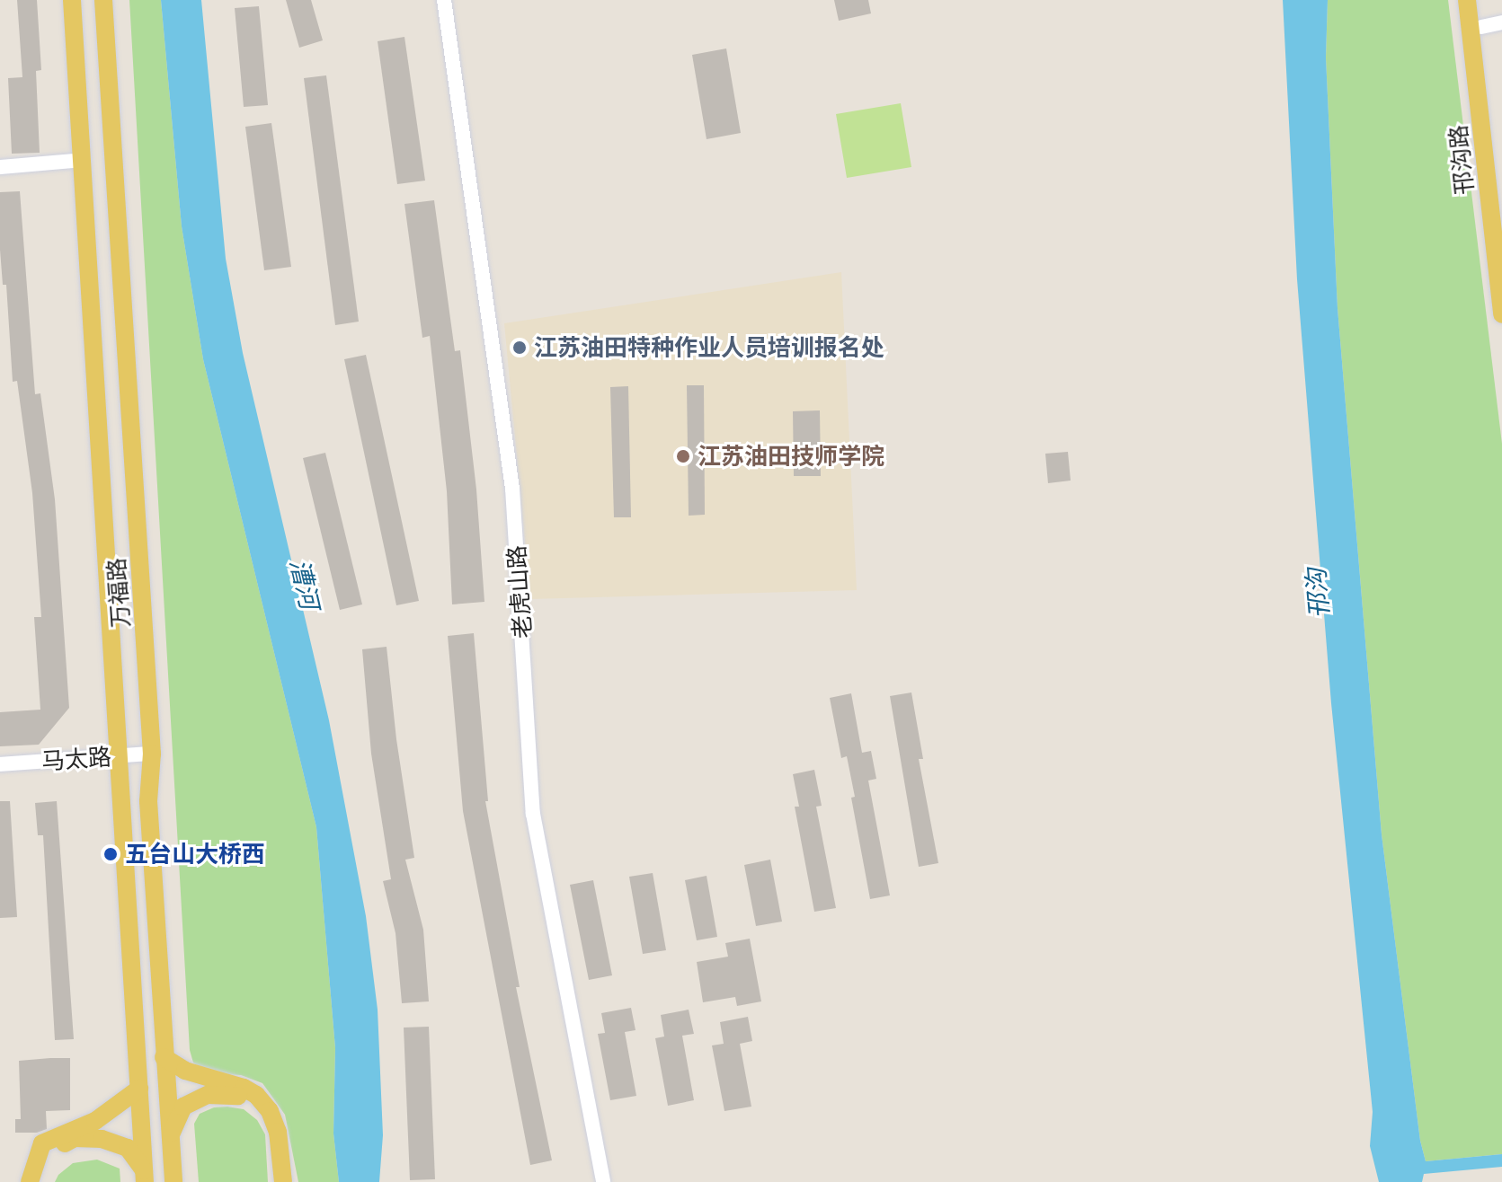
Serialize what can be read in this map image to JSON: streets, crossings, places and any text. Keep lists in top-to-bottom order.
{
  "streets": {
    "main road": ["邗沟路", "万福路"],
    "street": ["老虎山路", "马太路"]
  },
  "crossings": [
    ["万福路", "马太路"]
  ],
  "water": ["漕河", "邗沟"],
  "places": ["江苏油田特种作业人员培训报名处", "江苏油田技师学院", "五台山大桥西"]
}
